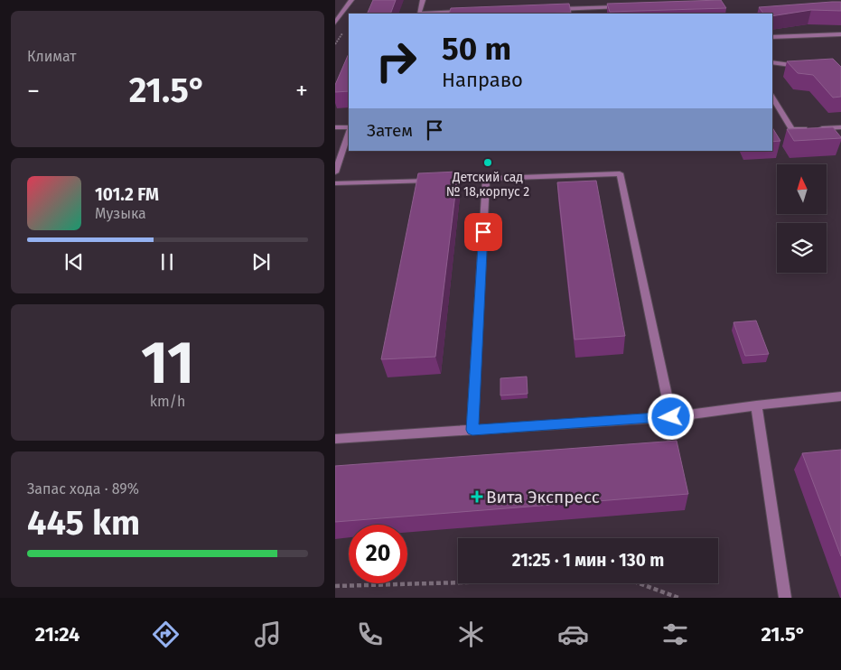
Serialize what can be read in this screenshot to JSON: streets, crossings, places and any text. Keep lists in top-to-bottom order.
{
  "places": {
    "other": ["Детский сад № 18,корпус 2"],
    "health": ["Вита Экспресс"]
  },
  "north": "top",
  "page": {
    "tile": [
      "Климат",
      ["11", "km/h"],
      ["Запас хода · 89%", "445 km"]
    ],
    "turn": ["50 m", "Направо"],
    "heat": ["−", "21.5°", "+"],
    "then": "Затем",
    "song": ["101.2 FM", "Музыка"],
    "limit": "20",
    "trip": "21:25 · 1 мин · 130 m",
    "tabs": ["21:24", "21.5°"]
  }
}
